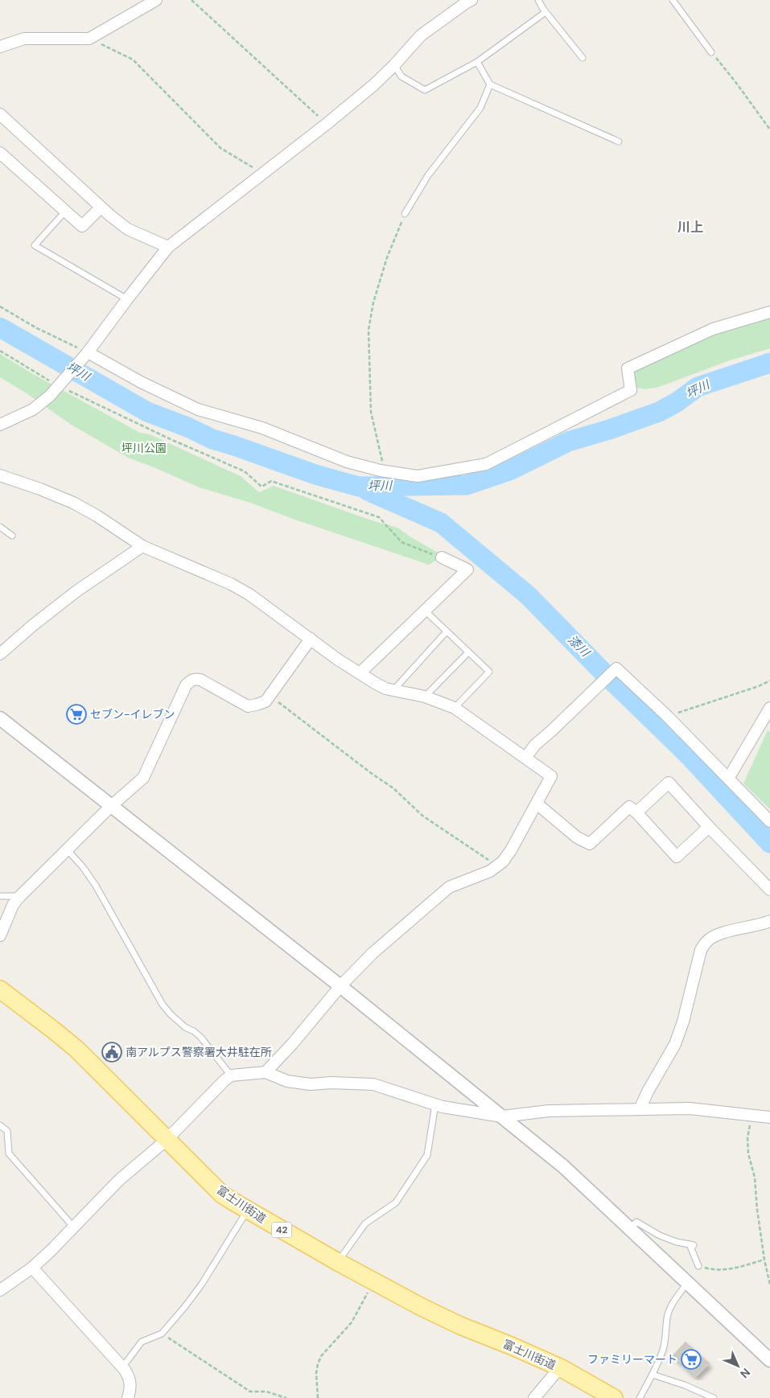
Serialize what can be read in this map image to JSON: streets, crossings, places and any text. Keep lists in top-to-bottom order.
{
  "streets": {
    "main road": ["富士川街道", "42"]
  },
  "districts": ["川上"],
  "water": ["坪川", "漆川"],
  "parks": ["坪川公園"],
  "places": {
    "supermarket": ["セブン-イレブン", "ファミリーマート"],
    "public building": ["南アルプス警察署大井駐在所"]
  },
  "north": "bottom right"
}
